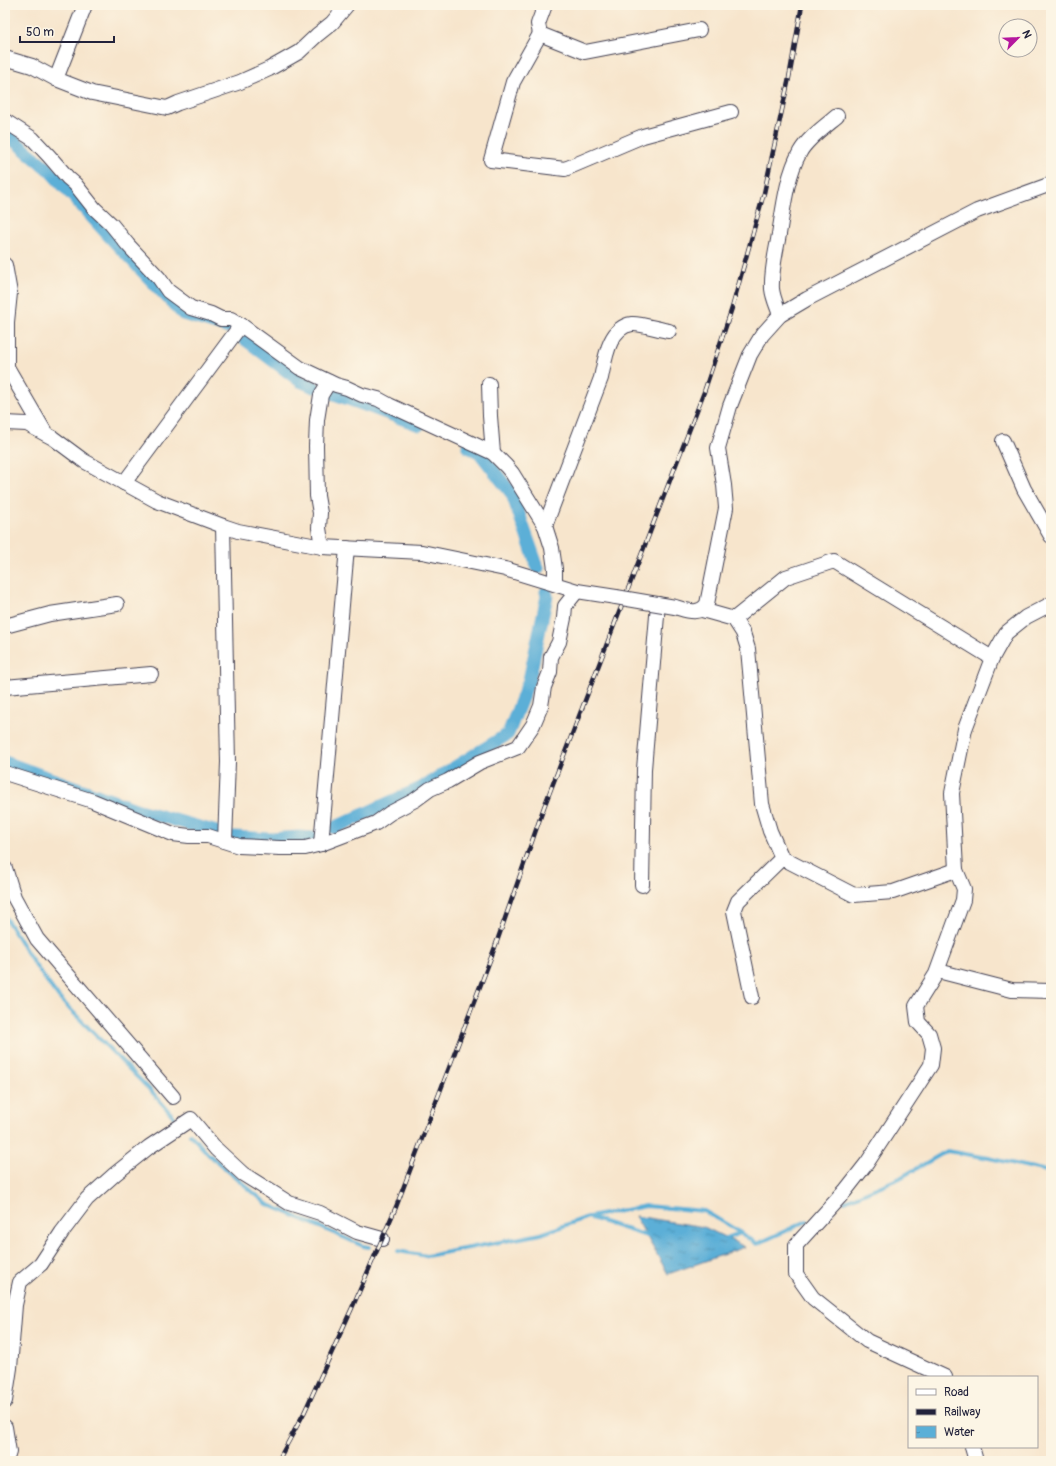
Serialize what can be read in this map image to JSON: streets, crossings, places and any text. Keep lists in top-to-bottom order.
{
  "legend": ["Road", "Railway", "Water"],
  "scale_bar": "50 m",
  "north": "top right"
}
